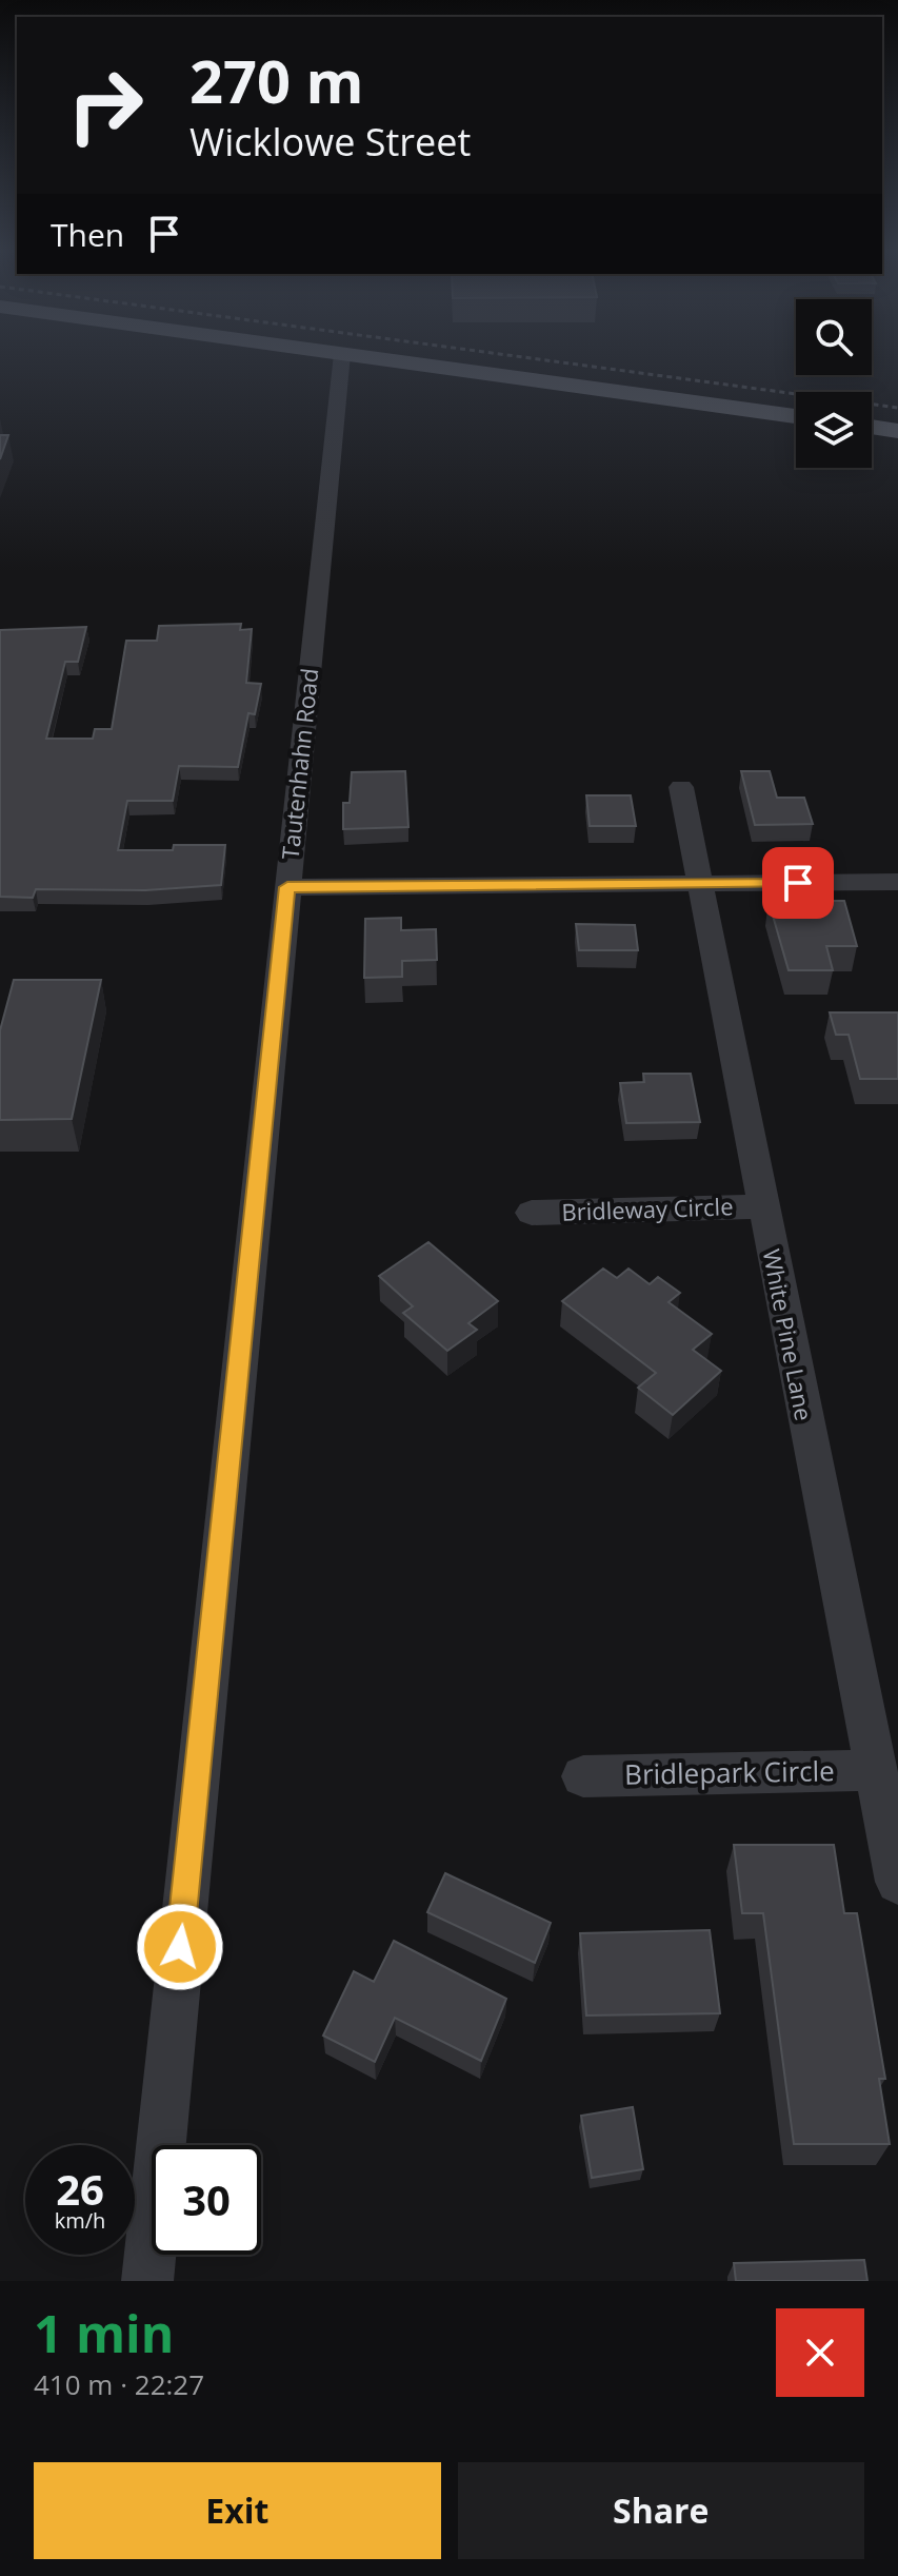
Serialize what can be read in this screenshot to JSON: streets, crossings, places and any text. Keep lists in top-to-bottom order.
{
  "streets": {
    "street": [
      "Tautenhahn Road",
      "Bridleway Circle",
      "White Pine Lane",
      "Bridlepark Circle"
    ]
  },
  "crossings": [
    ["Bridleway Circle", "White Pine Lane"],
    ["White Pine Lane", "Bridlepark Circle"]
  ],
  "page": {
    "turn": ["270 m", "Wicklowe Street"],
    "then": "Then",
    "speed": "26 km/h",
    "limit": "30",
    "heading": ["1 min", "410 m · 22:27"],
    "buttons": ["Exit", "Share"]
  }
}
